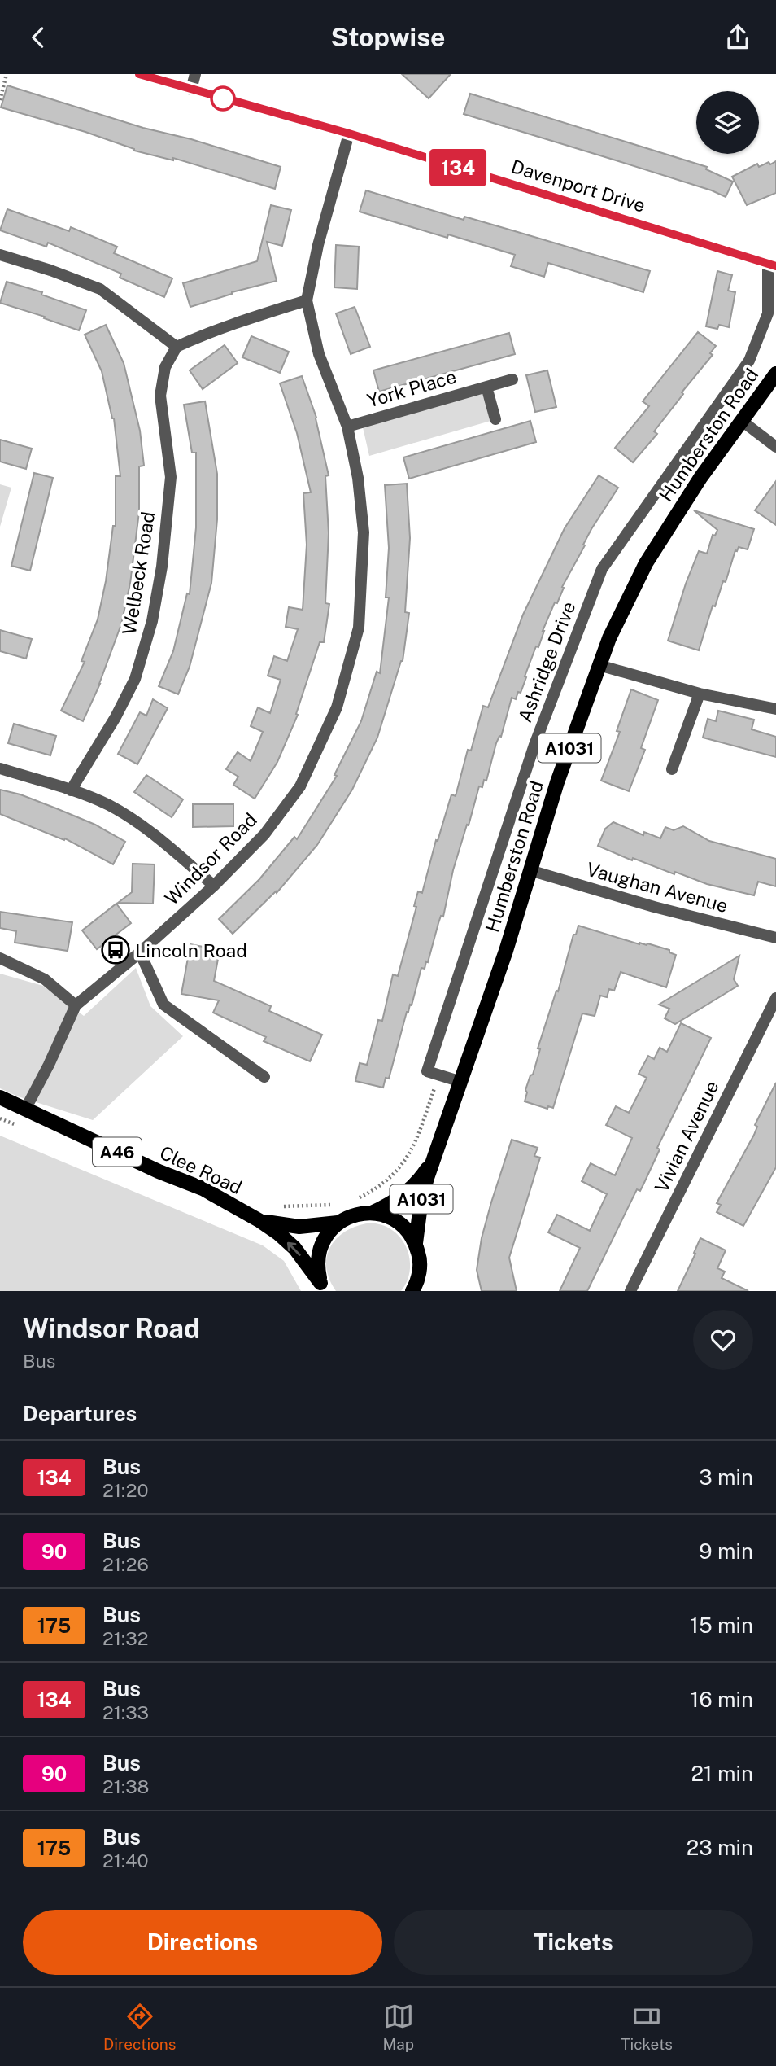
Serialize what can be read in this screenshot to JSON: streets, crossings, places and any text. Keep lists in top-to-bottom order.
{
  "streets": {
    "main road": [
      "Humberston Road",
      "A1031",
      "A46",
      "Clee Road"
    ],
    "street": [
      "Davenport Drive",
      "York Place",
      "Welbeck Road",
      "Ashridge Drive",
      "Windsor Road",
      "Vaughan Avenue",
      "Vivian Avenue"
    ]
  },
  "crossings": [
    ["Davenport Drive", "Ashridge Drive"],
    ["Davenport Drive", "Windsor Road"],
    ["York Place", "Windsor Road"],
    ["Humberston Road", "Ashridge Drive"],
    ["Humberston Road", "Vaughan Avenue"],
    ["Humberston Road", "A46"],
    ["Windsor Road", "Clee Road"],
    ["A46", "Clee Road"]
  ],
  "places": {
    "bus stop": ["Lincoln Road"]
  },
  "lines": ["bus line 134"],
  "page": {
    "header": "Stopwise",
    "on_map": "134",
    "heading": [
      ["Windsor Road", "Bus"],
      "Departures"
    ],
    "list": [
      {
        "mark": "134",
        "name": "Bus",
        "note": "21:20",
        "value": "3 min"
      },
      {
        "mark": "90",
        "name": "Bus",
        "note": "21:26",
        "value": "9 min"
      },
      {
        "mark": "175",
        "name": "Bus",
        "note": "21:32",
        "value": "15 min"
      },
      {
        "mark": "134",
        "name": "Bus",
        "note": "21:33",
        "value": "16 min"
      },
      {
        "mark": "90",
        "name": "Bus",
        "note": "21:38",
        "value": "21 min"
      },
      {
        "mark": "175",
        "name": "Bus",
        "note": "21:40",
        "value": "23 min"
      }
    ],
    "buttons": ["Directions", "Tickets"],
    "tabs": ["Directions", "Map", "Tickets"]
  }
}
